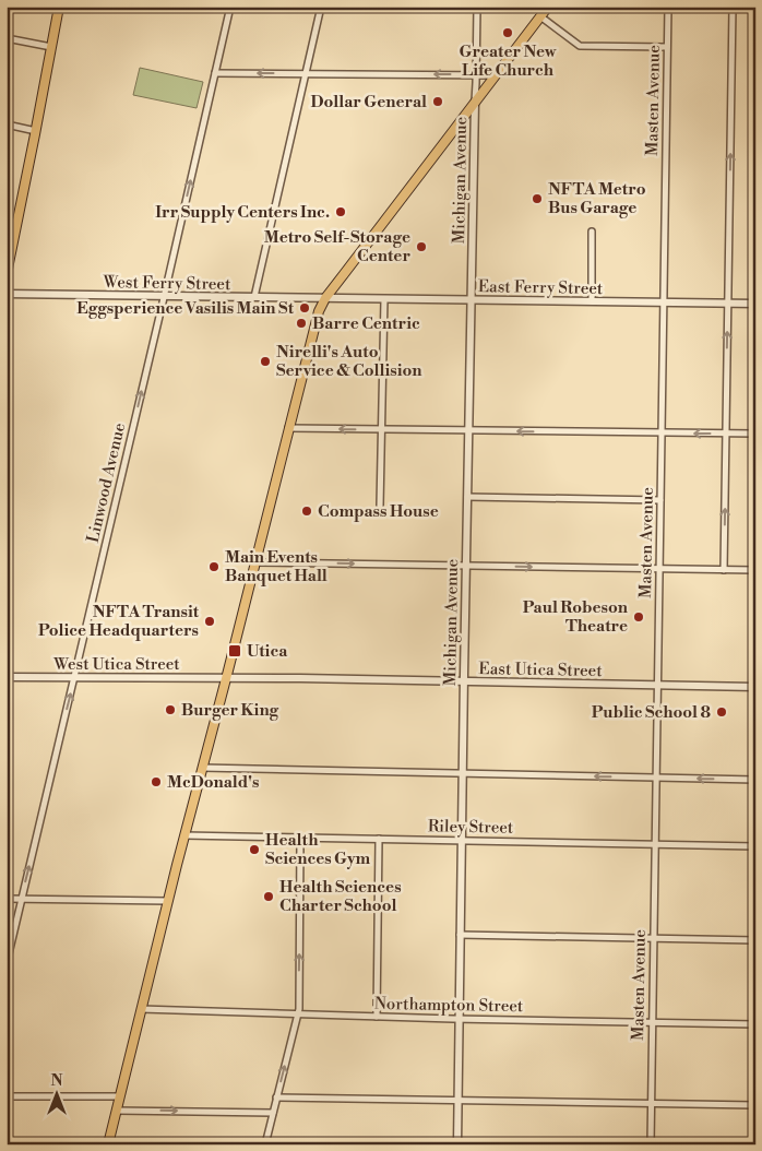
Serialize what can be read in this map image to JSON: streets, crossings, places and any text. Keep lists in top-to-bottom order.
{
  "streets": {
    "street": [
      "Masten Avenue",
      "Michigan Avenue",
      "West Ferry Street",
      "East Ferry Street",
      "Linwood Avenue",
      "West Utica Street",
      "East Utica Street",
      "Riley Street",
      "Northampton Street"
    ]
  },
  "crossings": [
    ["Masten Avenue", "East Ferry Street"],
    ["Masten Avenue", "East Utica Street"],
    ["Masten Avenue", "Riley Street"],
    ["Masten Avenue", "Northampton Street"],
    ["Michigan Avenue", "East Ferry Street"],
    ["Michigan Avenue", "East Utica Street"],
    ["Michigan Avenue", "Riley Street"],
    ["Michigan Avenue", "Northampton Street"],
    ["West Ferry Street", "East Ferry Street"],
    ["West Ferry Street", "Linwood Avenue"],
    ["Linwood Avenue", "West Utica Street"],
    ["West Utica Street", "East Utica Street"]
  ],
  "one_way": ["Linwood Avenue"],
  "places": {
    "other": [
      "Greater New Life Church",
      "Dollar General",
      "NFTA Metro Bus Garage",
      "Irr Supply Centers Inc.",
      "Metro Self-Storage Center",
      "Eggsperience Vasilis Main St",
      "Barre Centric",
      "Nirelli's Auto Service & Collision",
      "Compass House",
      "Main Events Banquet Hall",
      "Paul Robeson Theatre",
      "NFTA Transit Police Headquarters",
      "Burger King",
      "Public School 8",
      "McDonald's",
      "Health Sciences Gym",
      "Health Sciences Charter School"
    ],
    "transit": ["Utica"]
  },
  "north": "top"
}
